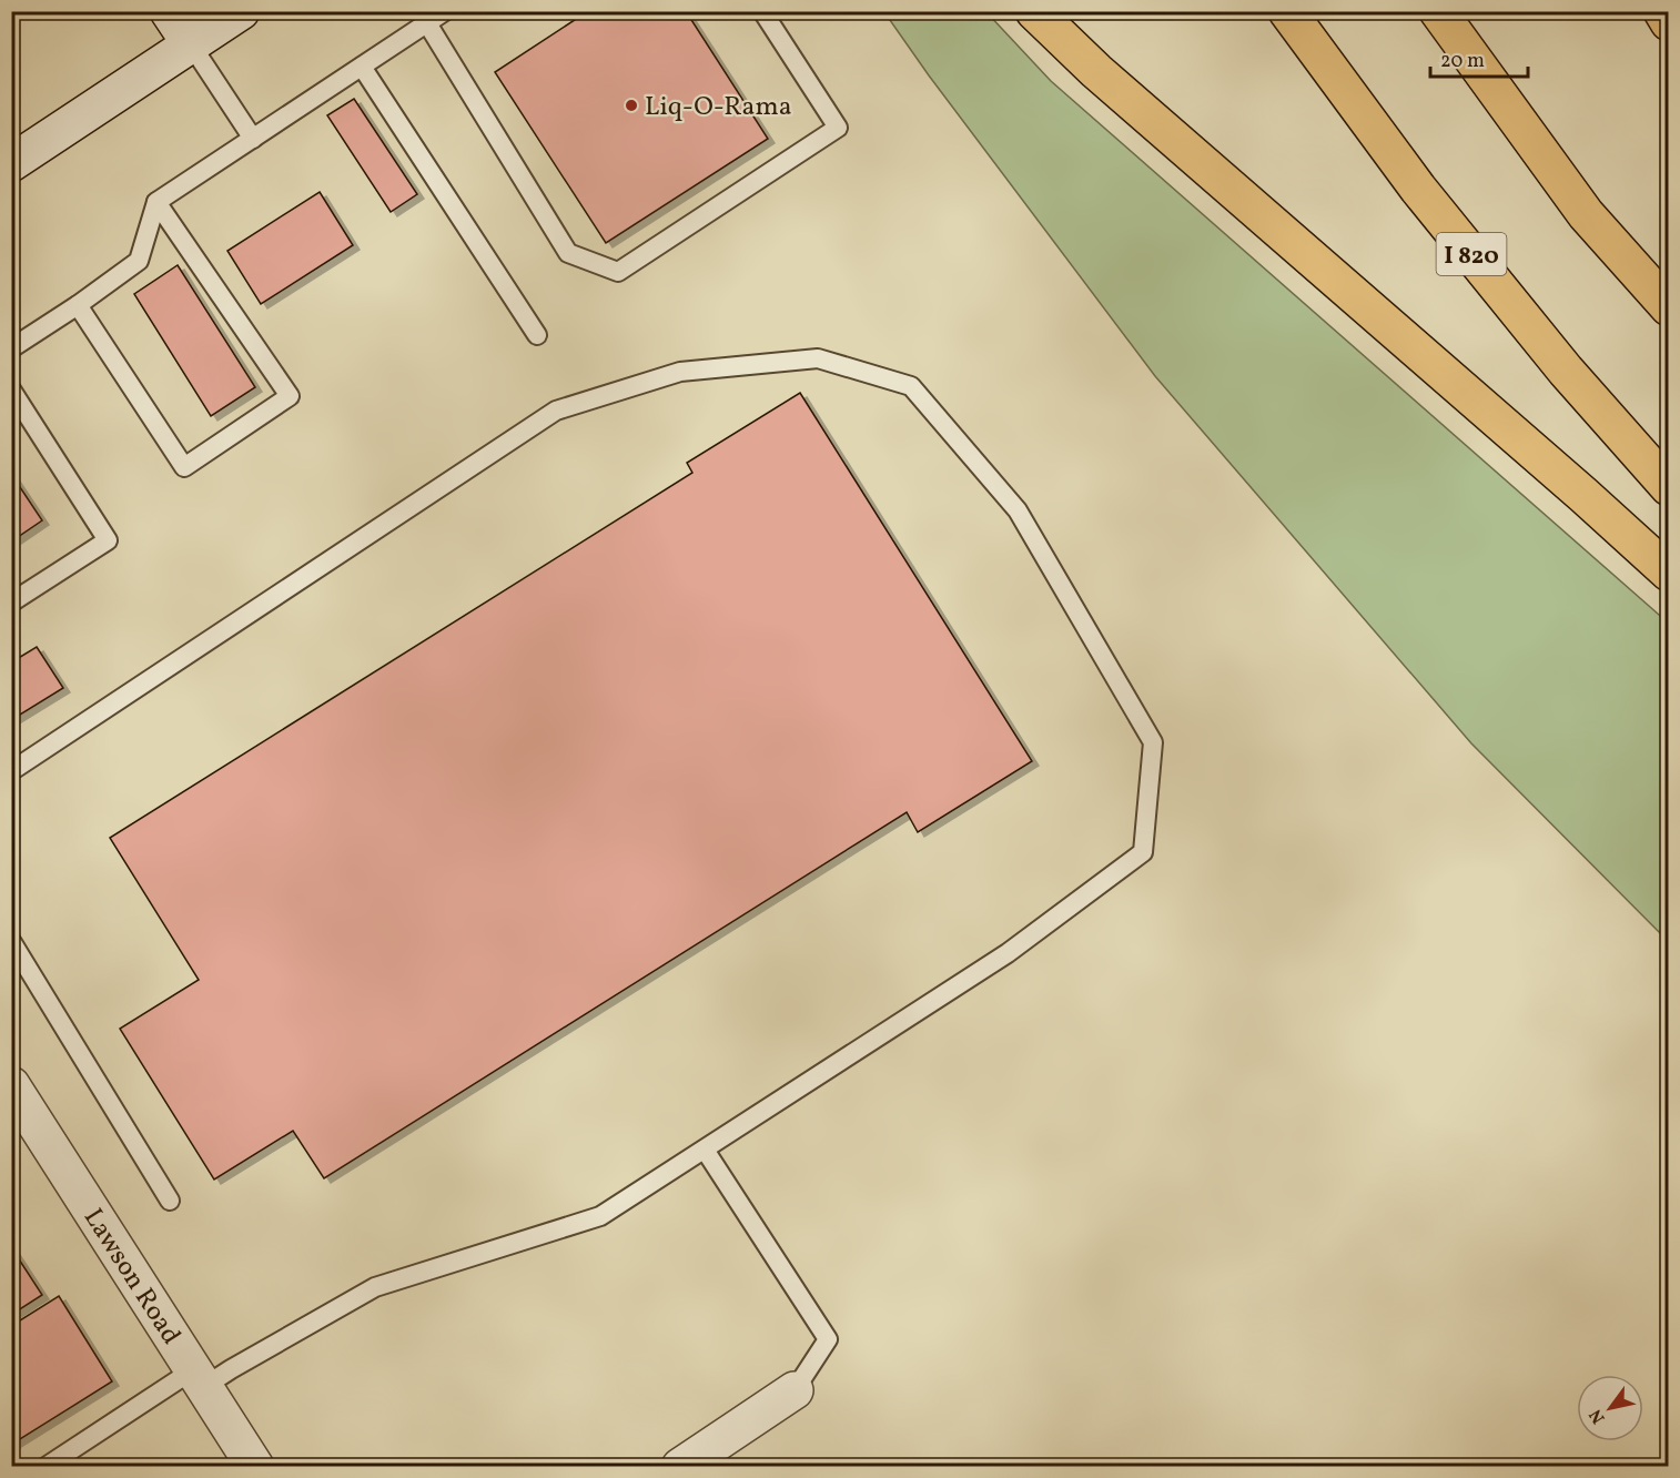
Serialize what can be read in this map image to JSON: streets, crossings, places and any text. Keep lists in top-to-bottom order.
{
  "streets": {
    "highway": ["I 820"],
    "street": ["Lawson Road"]
  },
  "places": ["Liq-O-Rama"],
  "scale_bar": "20 m",
  "north": "bottom left"
}
